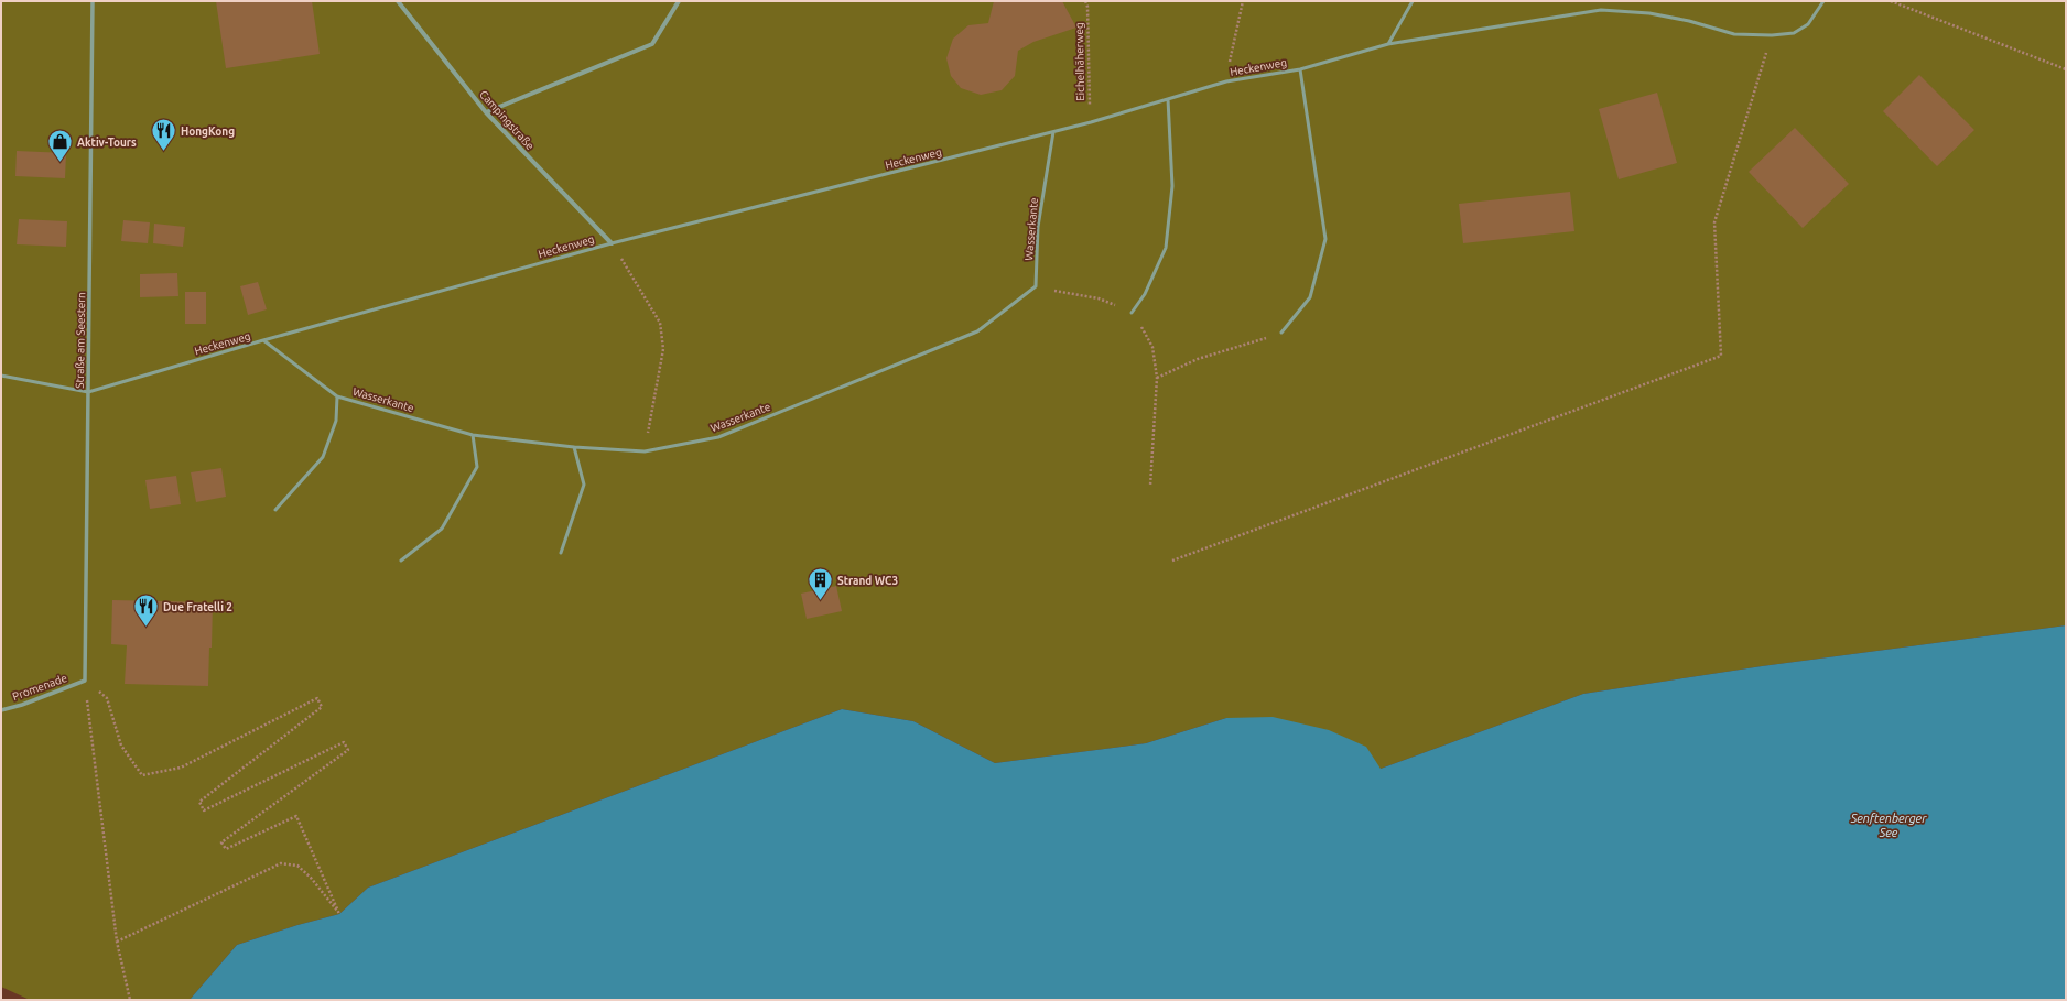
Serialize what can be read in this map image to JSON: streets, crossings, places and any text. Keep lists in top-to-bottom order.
{
  "streets": {
    "street": ["Campingstraße", "Straße am Seestern", "Promenade"],
    "lane": ["Heckenweg", "Wasserkante"],
    "path": ["Eichelhäherweg"]
  },
  "crossings": [
    ["Eichelhäherweg", "Heckenweg"],
    ["Heckenweg", "Campingstraße"],
    ["Heckenweg", "Wasserkante"],
    ["Heckenweg", "Straße am Seestern"],
    ["Straße am Seestern", "Promenade"]
  ],
  "water": ["Senftenberger See"],
  "places": {
    "restaurant": ["HongKong", "Due Fratelli 2"],
    "shop": ["Aktiv-Tours"],
    "building": ["Strand WC3"]
  }
}
